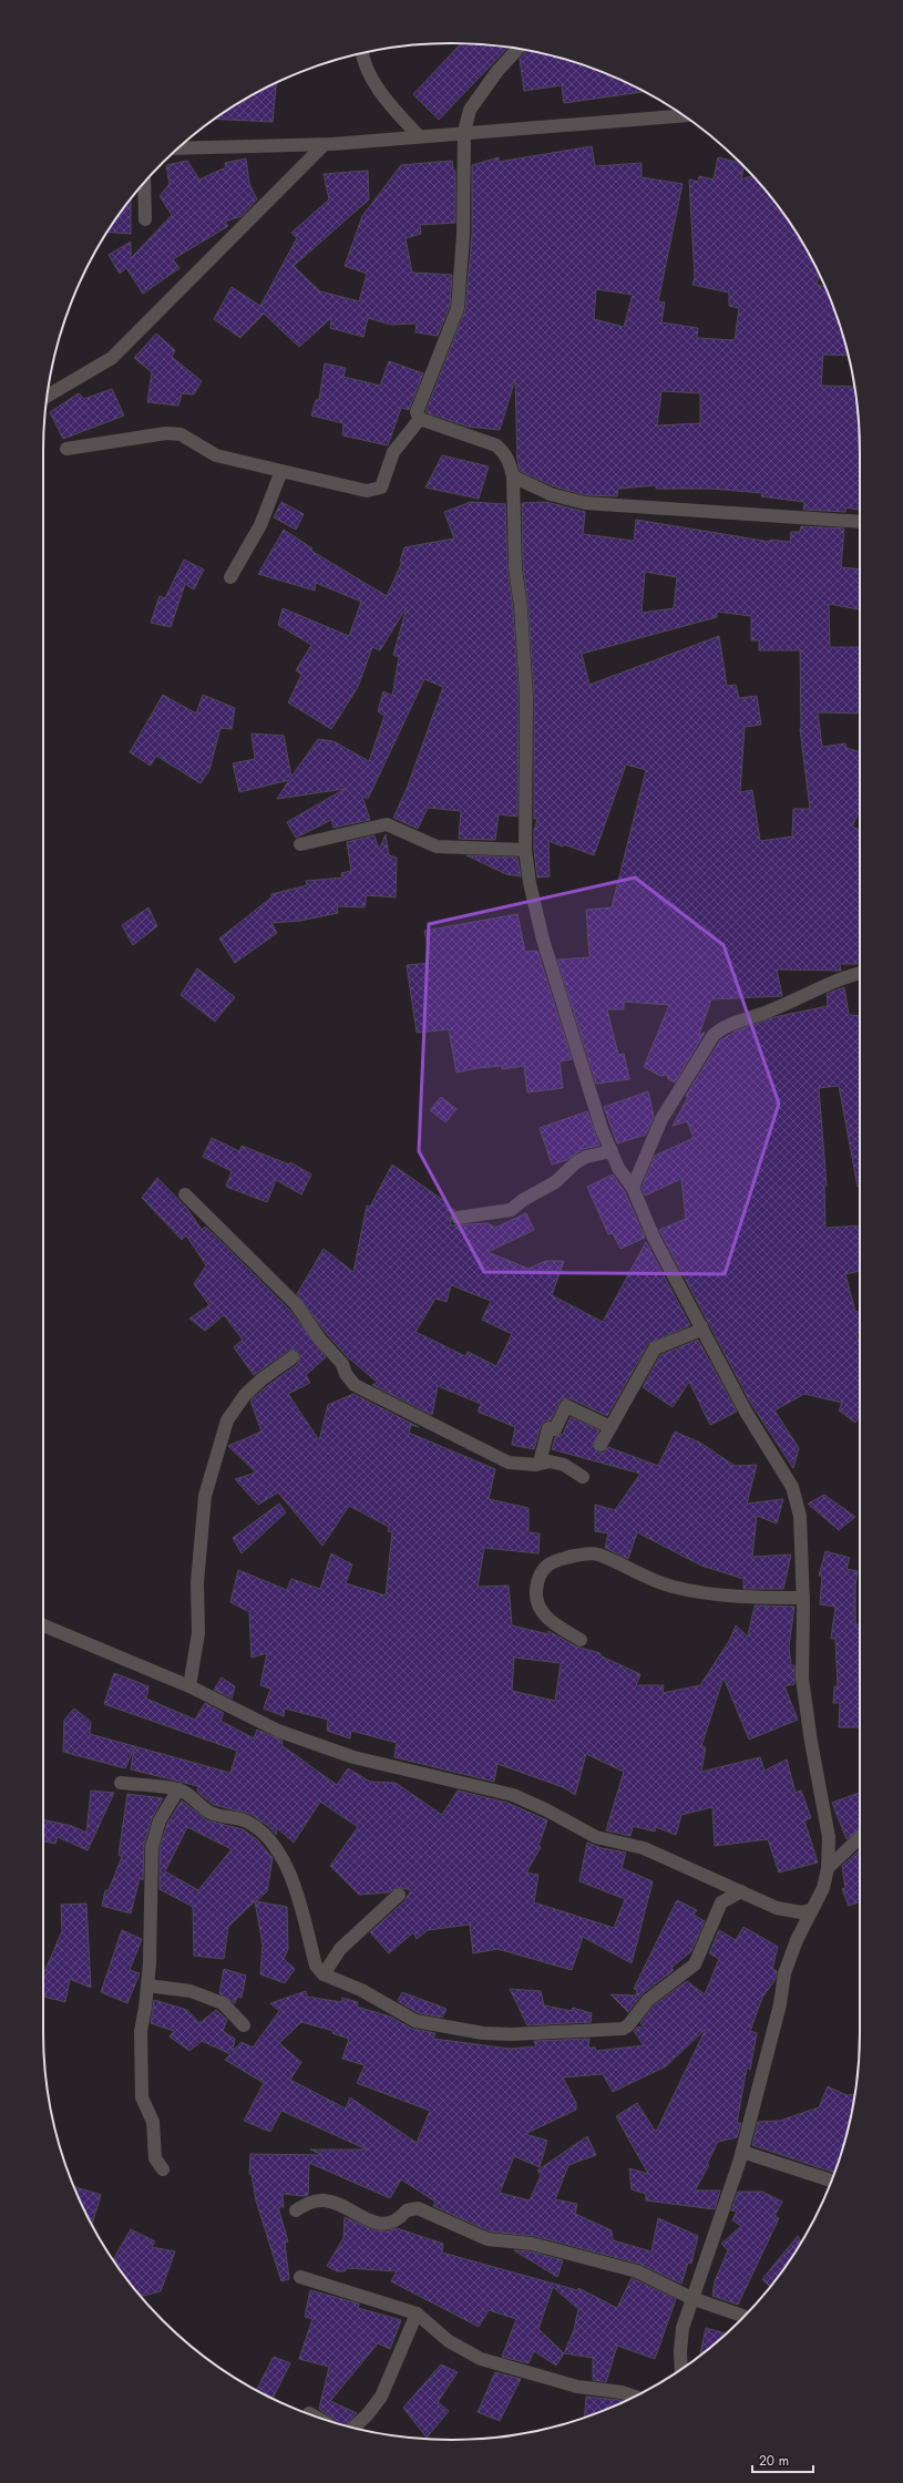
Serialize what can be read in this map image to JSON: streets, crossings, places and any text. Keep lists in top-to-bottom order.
{
  "scale_bar": "20 m"
}
